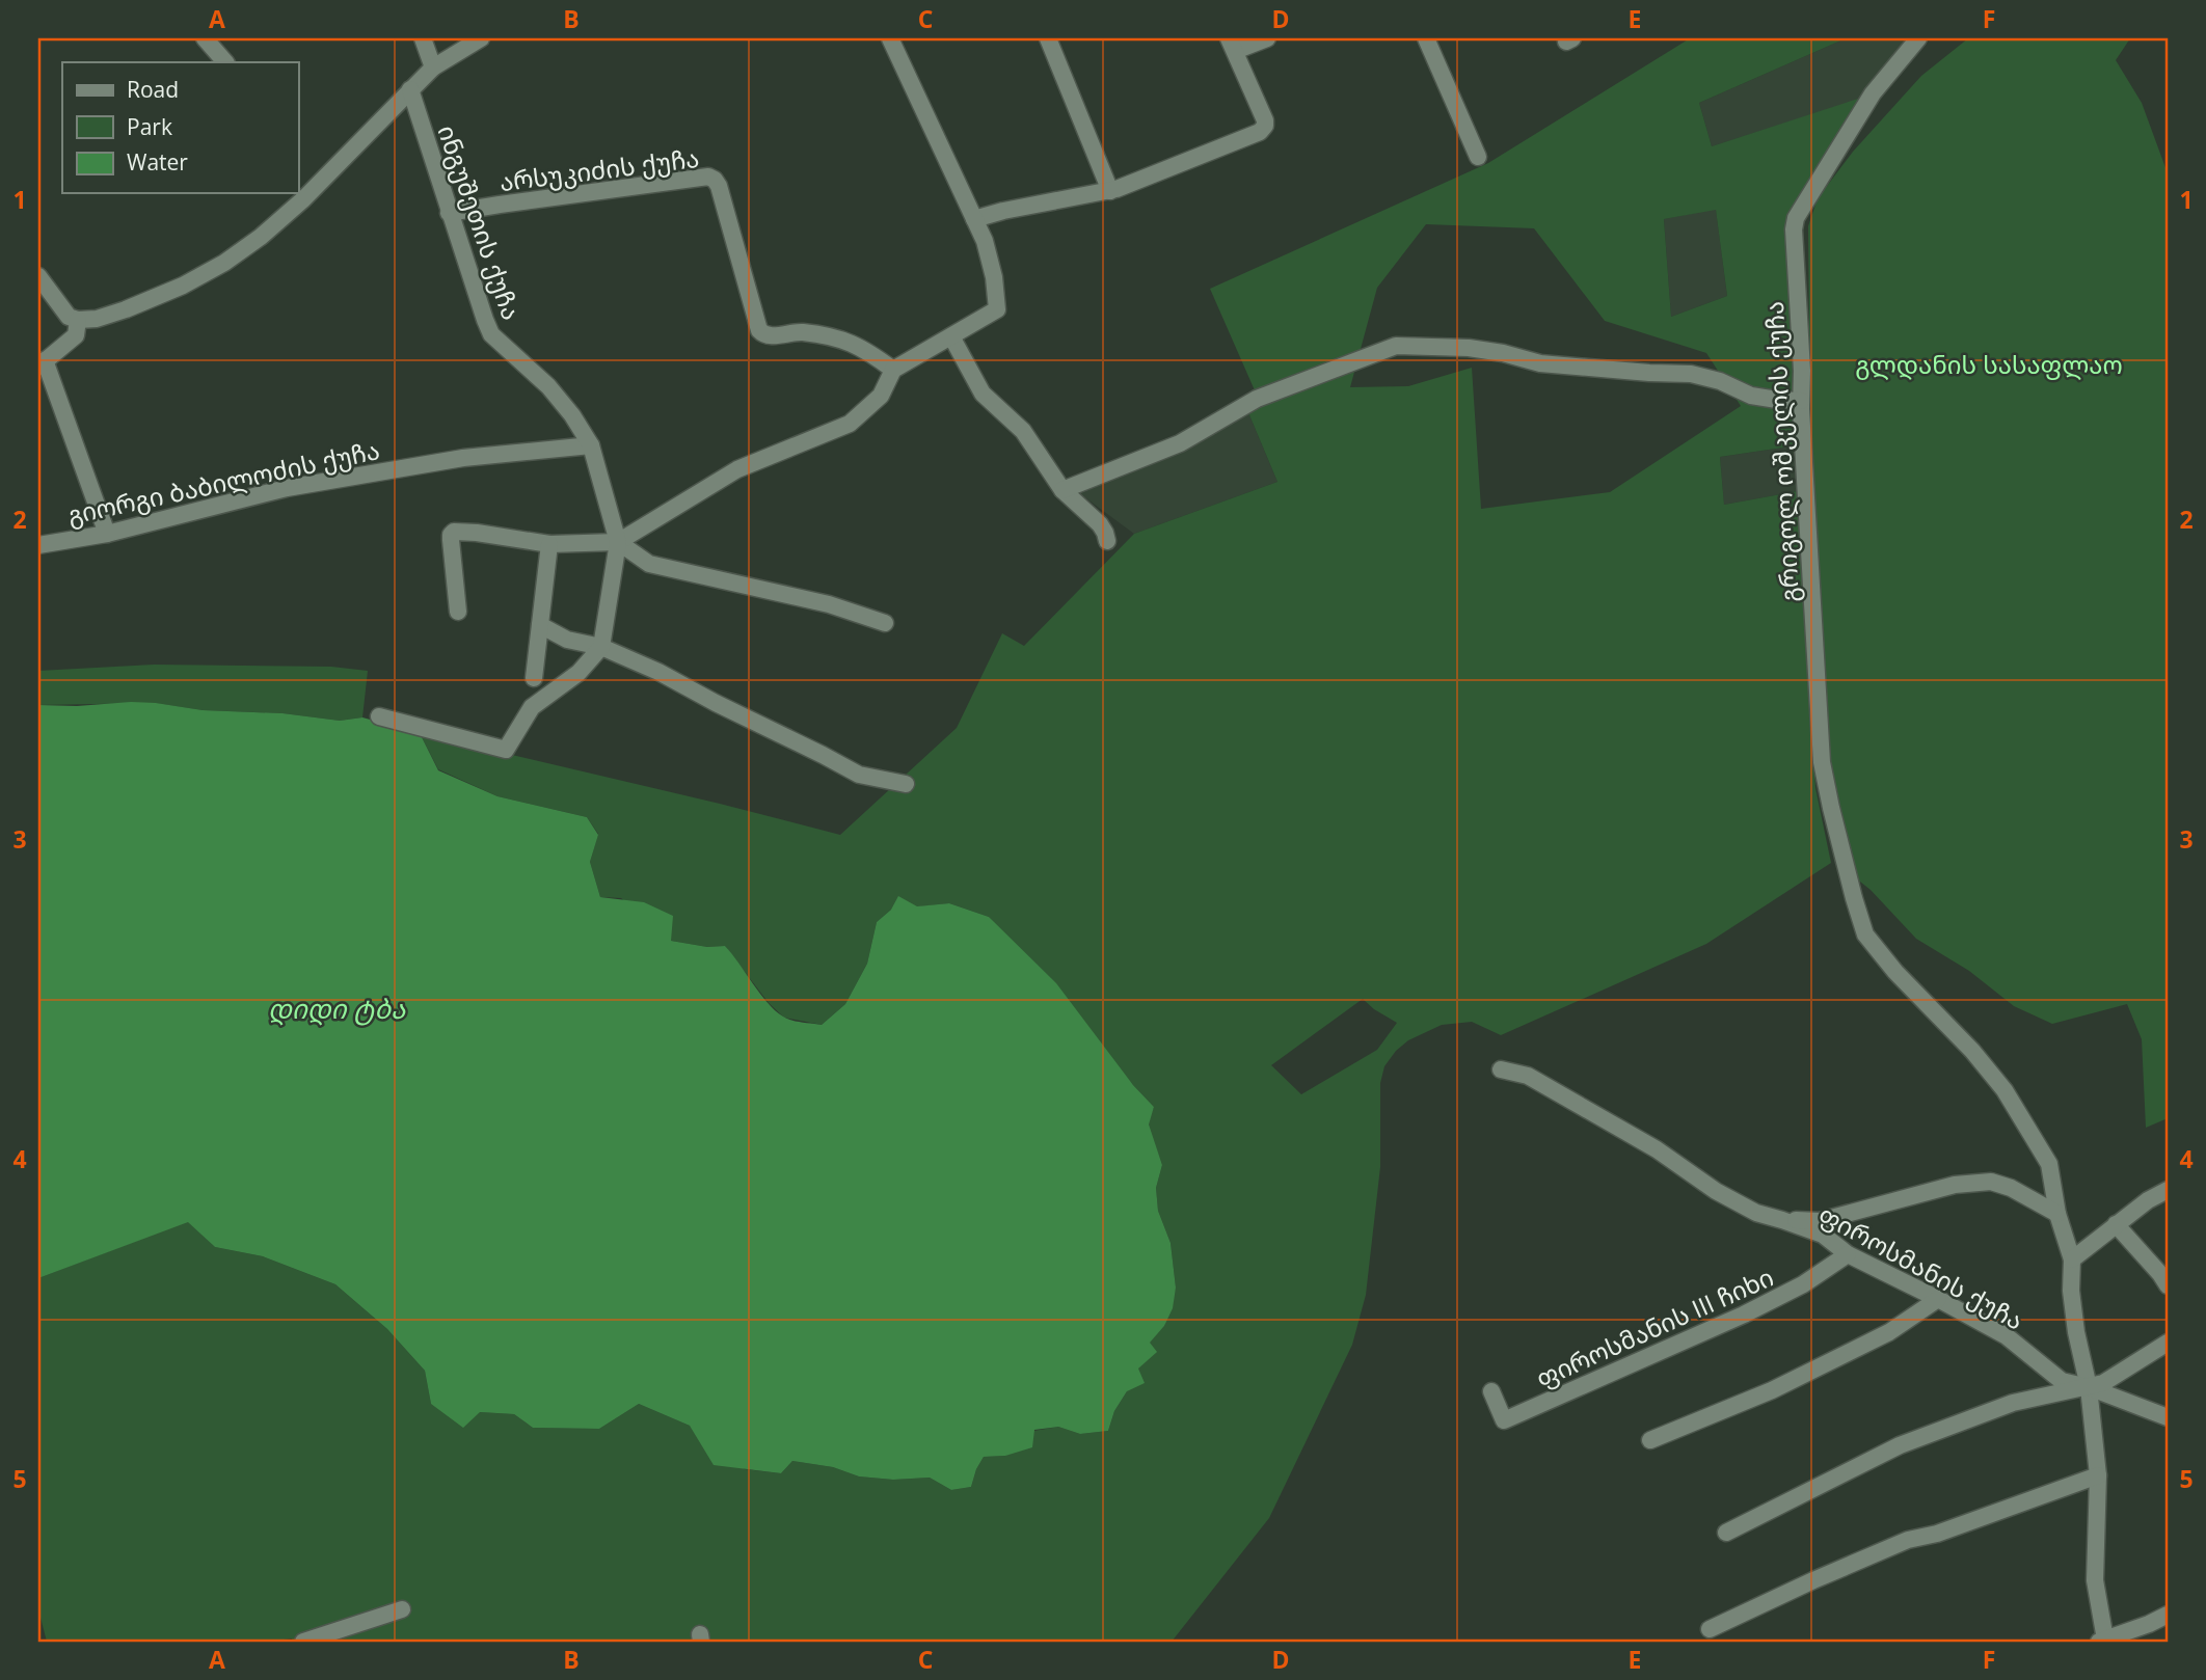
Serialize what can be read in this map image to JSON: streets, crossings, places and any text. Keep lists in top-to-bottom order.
{
  "streets": {
    "street": [
      "არსუკიძის ქუჩა",
      "ინგუშეთის ქუჩა",
      "გრიგოლ ოშკელის ქუჩა",
      "გიორგი ბაბილოძის ქუჩა",
      "ფიროსმანის ქუჩა",
      "ფიროსმანის III ჩიხი"
    ]
  },
  "crossings": [
    ["არსუკიძის ქუჩა", "ინგუშეთის ქუჩა"],
    ["ინგუშეთის ქუჩა", "გიორგი ბაბილოძის ქუჩა"],
    ["გრიგოლ ოშკელის ქუჩა", "ფიროსმანის ქუჩა"],
    ["ფიროსმანის ქუჩა", "ფიროსმანის III ჩიხი"]
  ],
  "water": ["დიდი ტბა"],
  "parks": ["გლდანის სასაფლაო"],
  "legend": ["Road", "Park", "Water"],
  "grid": {
    "columns": [
      "A",
      "B",
      "C",
      "D",
      "E",
      "F"
    ],
    "rows": [
      "1",
      "2",
      "3",
      "4",
      "5"
    ]
  }
}
